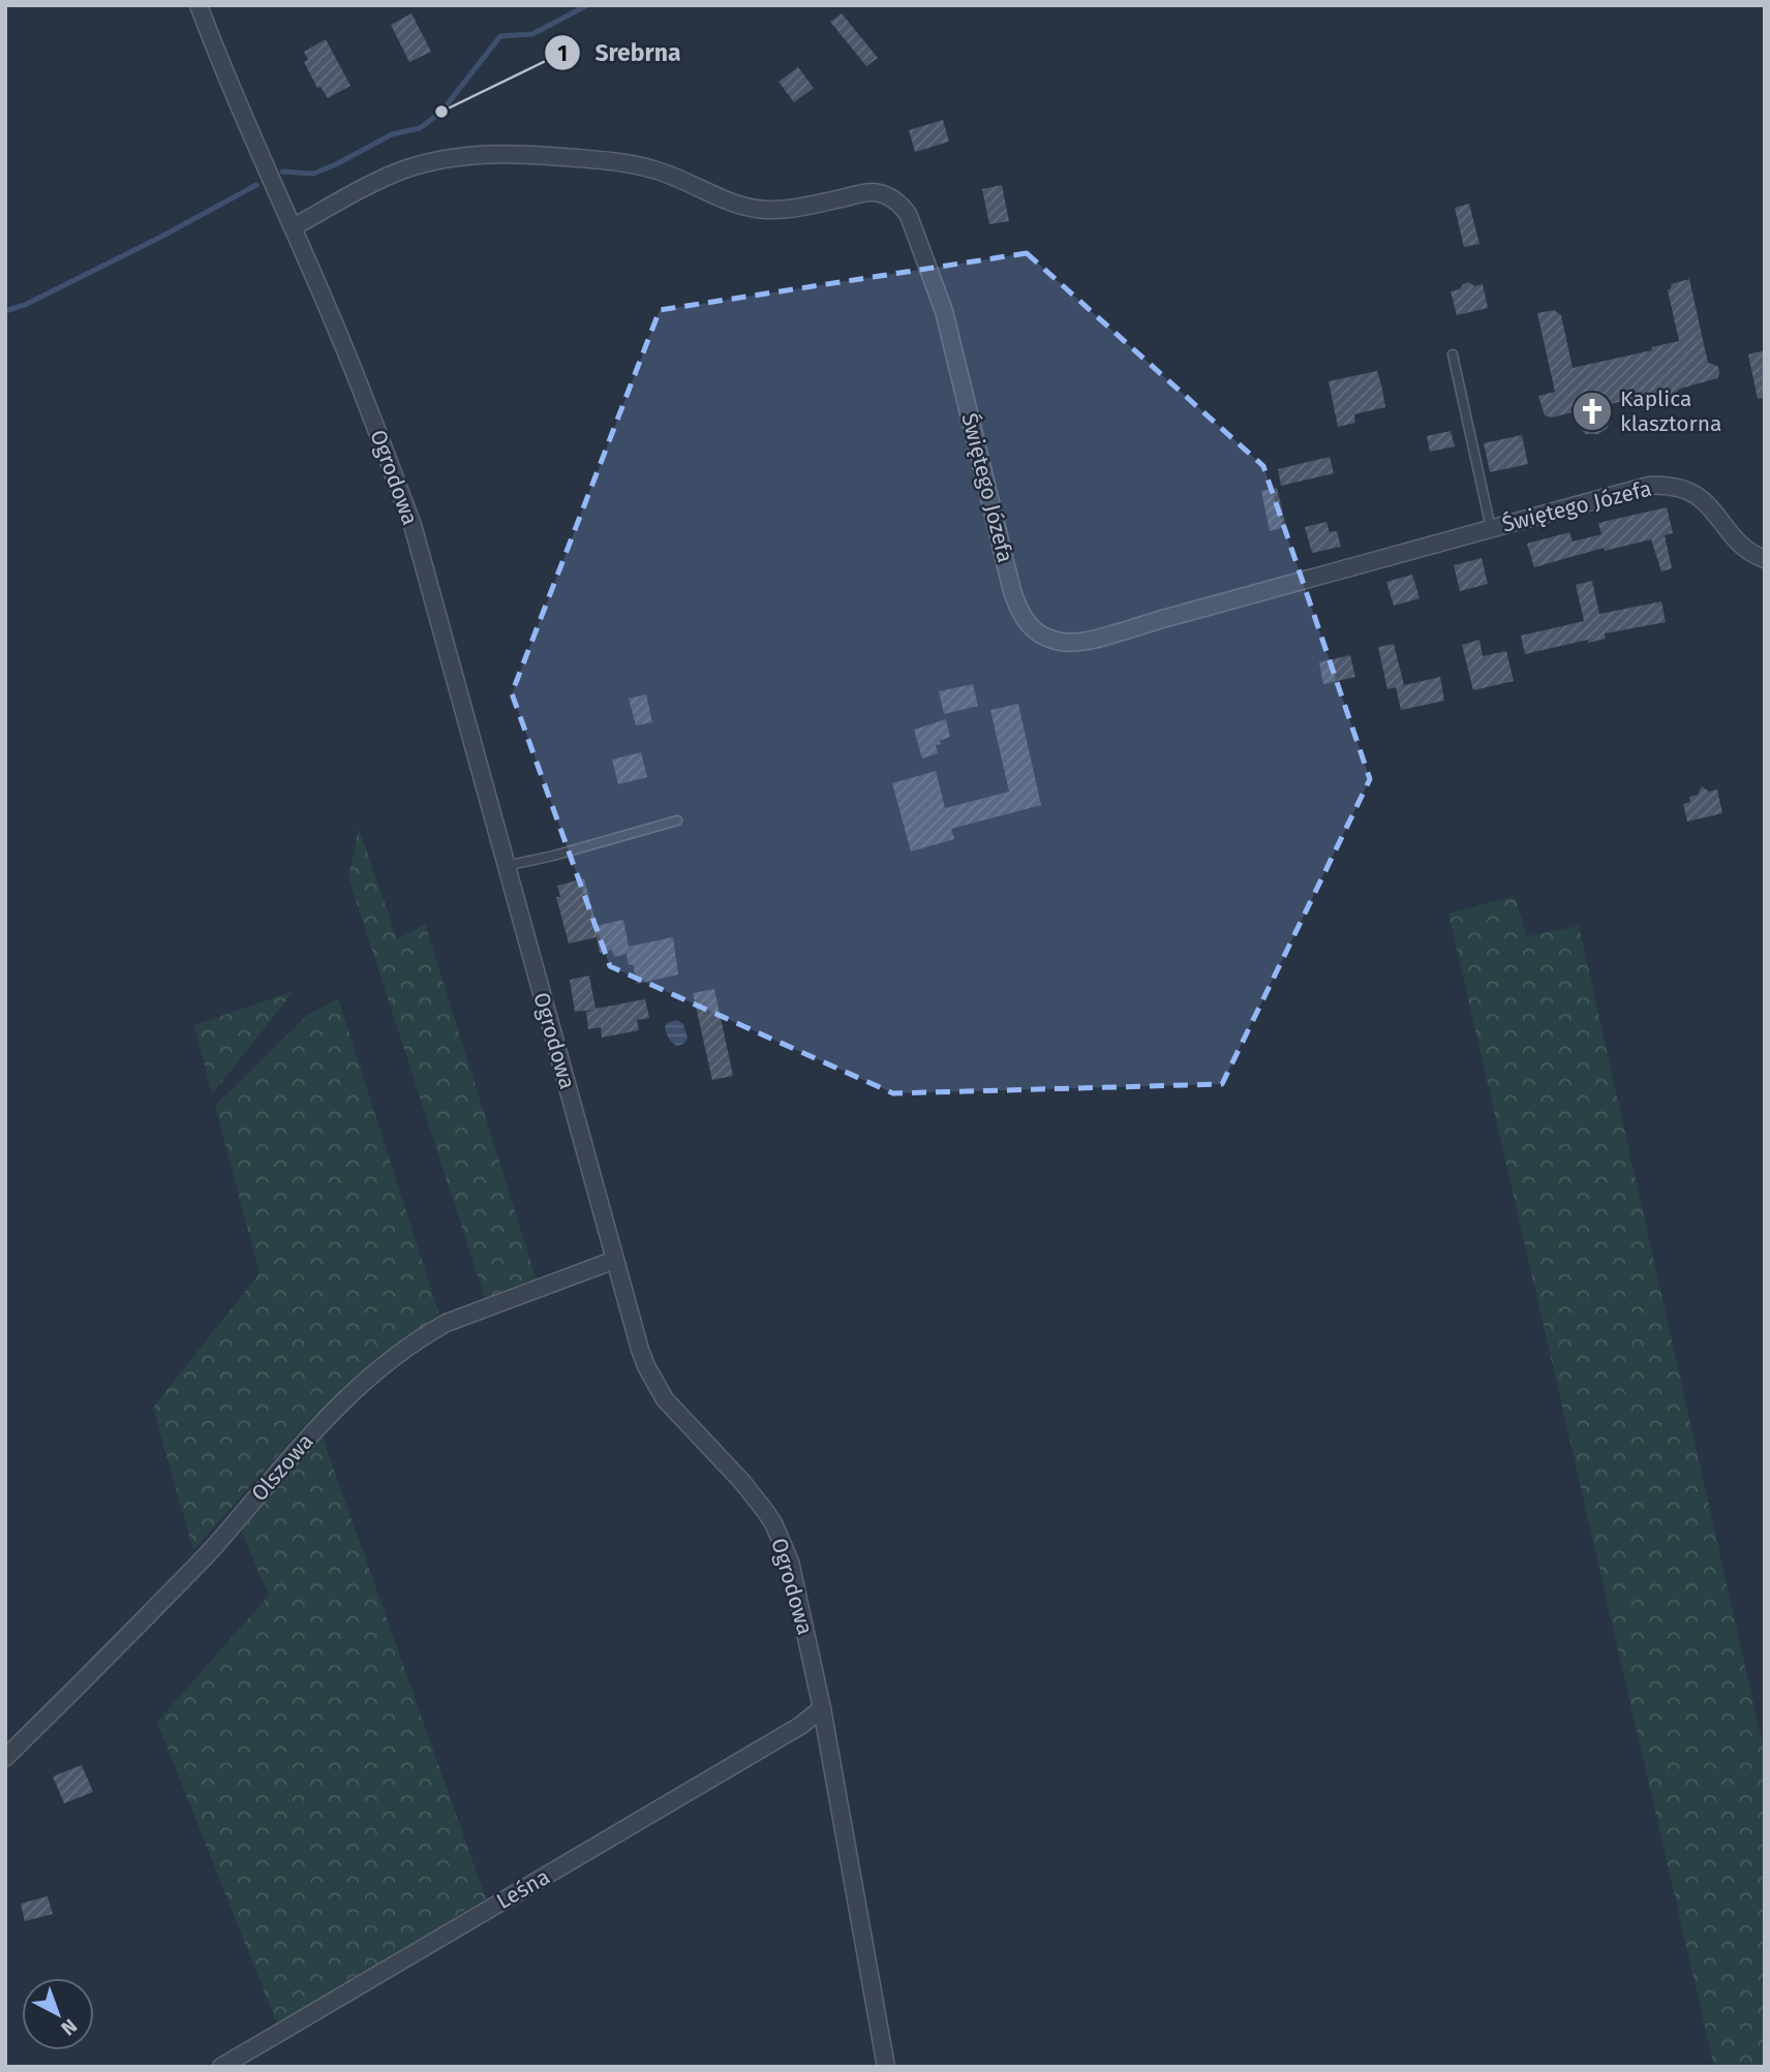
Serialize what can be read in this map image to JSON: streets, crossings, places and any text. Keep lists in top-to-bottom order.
{
  "streets": {
    "street": [
      "Ogrodowa",
      "Świętego Józefa",
      "Olszowa",
      "Leśna"
    ]
  },
  "crossings": [
    ["Ogrodowa", "Świętego Józefa"],
    ["Ogrodowa", "Olszowa"],
    ["Ogrodowa", "Leśna"]
  ],
  "places": {
    "other": ["Srebrna"],
    "church": ["Kaplica klasztorna"]
  },
  "north": "bottom right"
}
